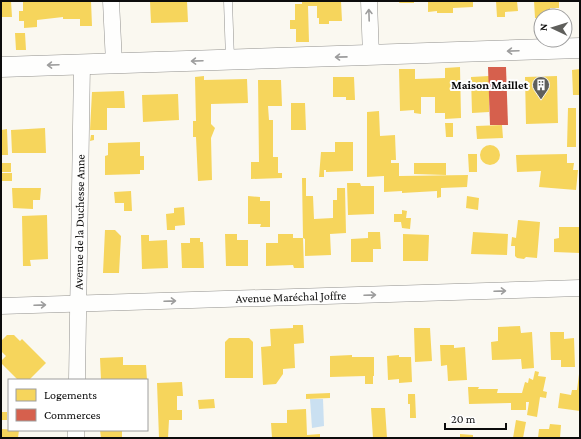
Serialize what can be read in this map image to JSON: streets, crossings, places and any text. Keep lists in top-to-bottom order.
{
  "streets": {
    "street": ["Avenue de la Duchesse Anne", "Avenue Maréchal Joffre"]
  },
  "crossings": [
    ["Avenue de la Duchesse Anne", "Avenue Maréchal Joffre"]
  ],
  "one_way": ["Avenue Maréchal Joffre"],
  "places": {
    "building": ["Maison Maillet"]
  },
  "legend": ["Logements", "Commerces"],
  "scale_bar": "20 m",
  "north": "left"
}
